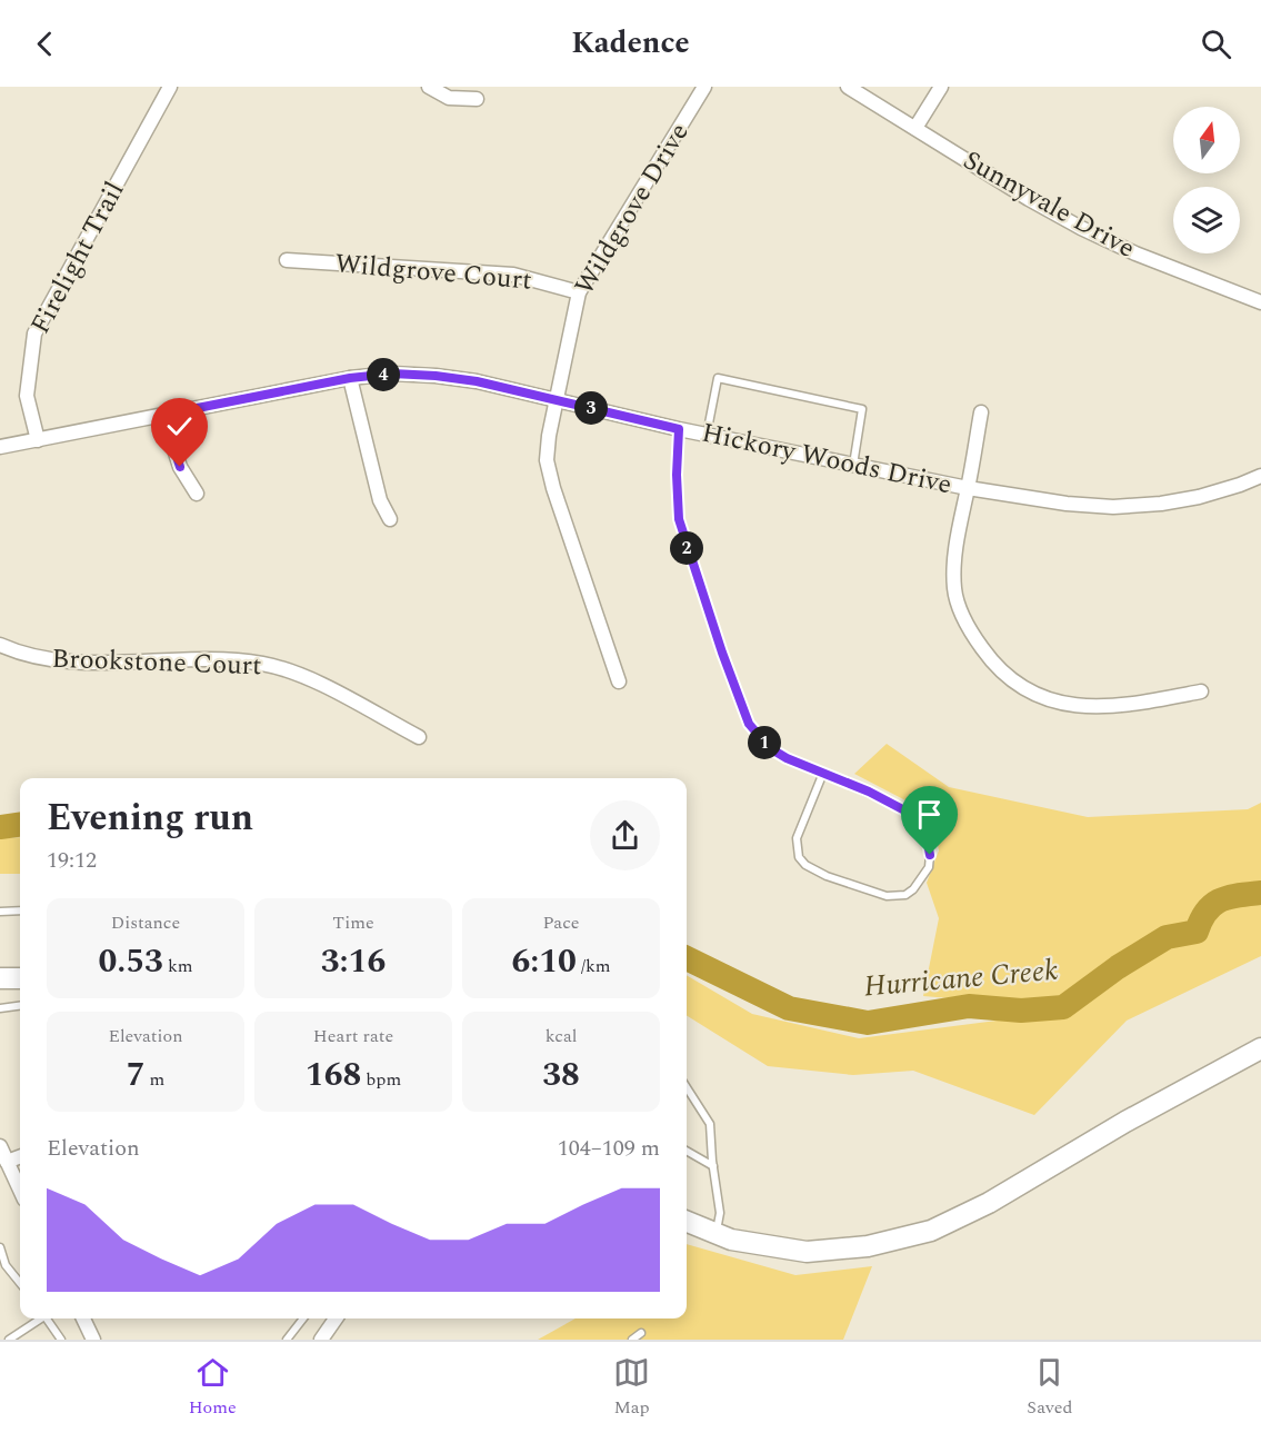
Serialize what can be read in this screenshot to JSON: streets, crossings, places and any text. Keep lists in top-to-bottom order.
{
  "streets": {
    "street": [
      "Sunnyvale Drive",
      "Wildgrove Drive",
      "Firelight Trail",
      "Wildgrove Court",
      "Hickory Woods Drive",
      "Brookstone Court"
    ]
  },
  "crossings": [
    ["Wildgrove Drive", "Wildgrove Court"],
    ["Wildgrove Drive", "Hickory Woods Drive"],
    ["Firelight Trail", "Hickory Woods Drive"]
  ],
  "water": ["Hurricane Creek"],
  "north": "top",
  "page": {
    "header": "Kadence",
    "pins": [
      "4",
      "3",
      "2",
      "1"
    ],
    "heading": ["Evening run", "19:12"],
    "stats": [
      ["Distance", "0.53 km"],
      ["Time", "3:16"],
      ["Pace", "6:10 /km"],
      ["Elevation", "7 m"],
      ["Heart rate", "168 bpm"],
      ["kcal", "38"]
    ],
    "chart": ["Elevation", "104–109 m"],
    "tabs": ["Home", "Map", "Saved"]
  }
}
